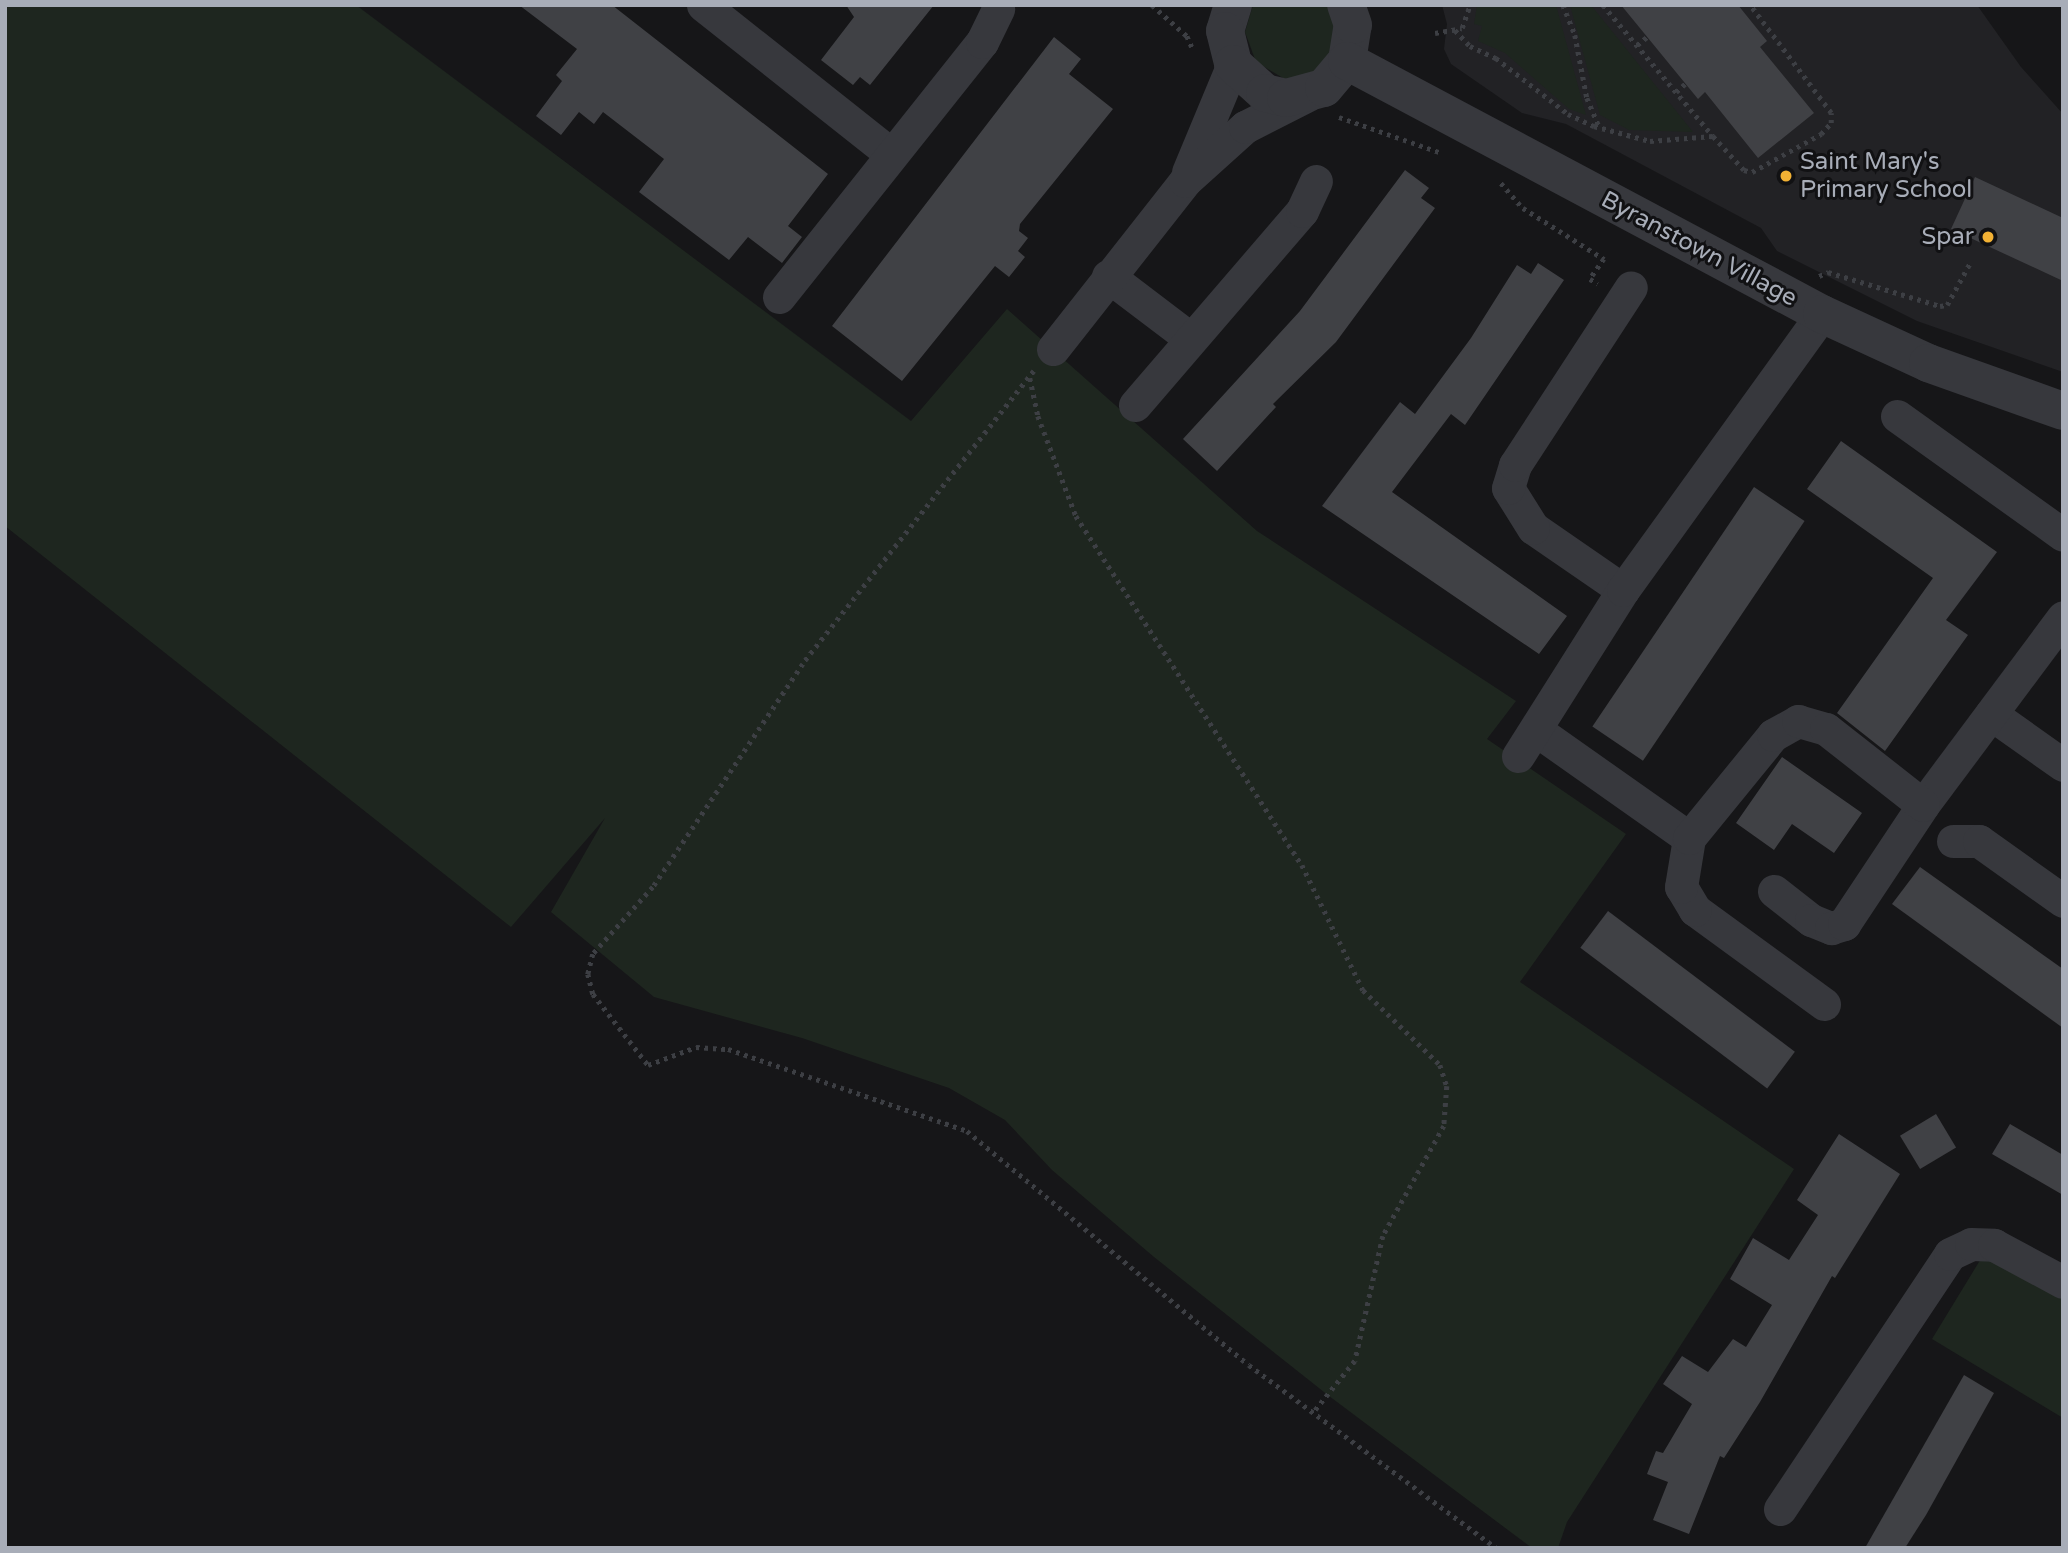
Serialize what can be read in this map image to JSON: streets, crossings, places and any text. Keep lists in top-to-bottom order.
{
  "streets": {
    "street": ["Byranstown Village"]
  },
  "places": ["Saint Mary's Primary School", "Spar"]
}
